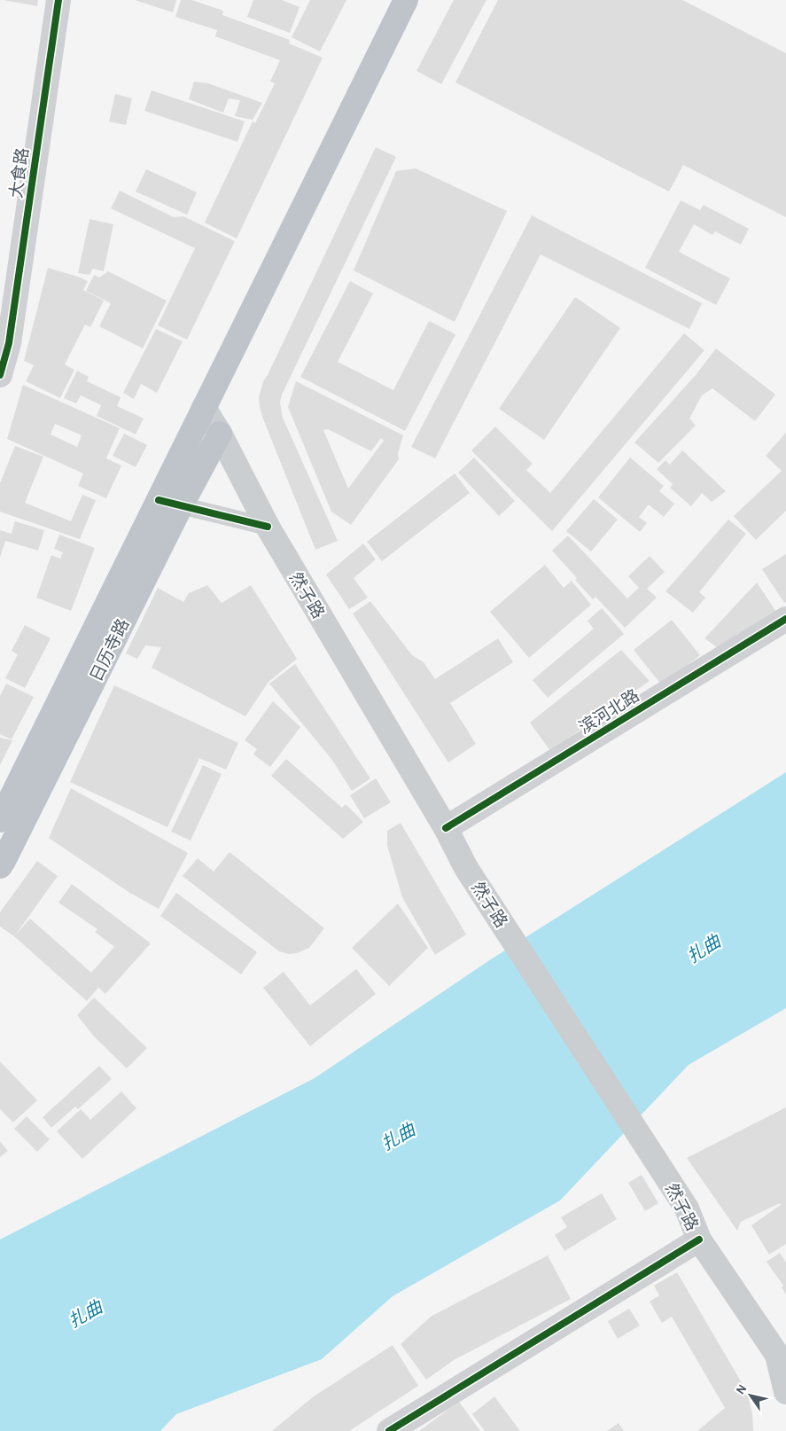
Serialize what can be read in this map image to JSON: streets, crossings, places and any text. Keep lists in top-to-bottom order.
{
  "streets": {
    "highway": ["日历寺路"],
    "main road": ["然子路"],
    "street": ["大食路", "滨河北路"]
  },
  "crossings": [
    ["然子路", "日历寺路"],
    ["然子路", "滨河北路"]
  ],
  "water": ["扎曲"],
  "north": "top left"
}
